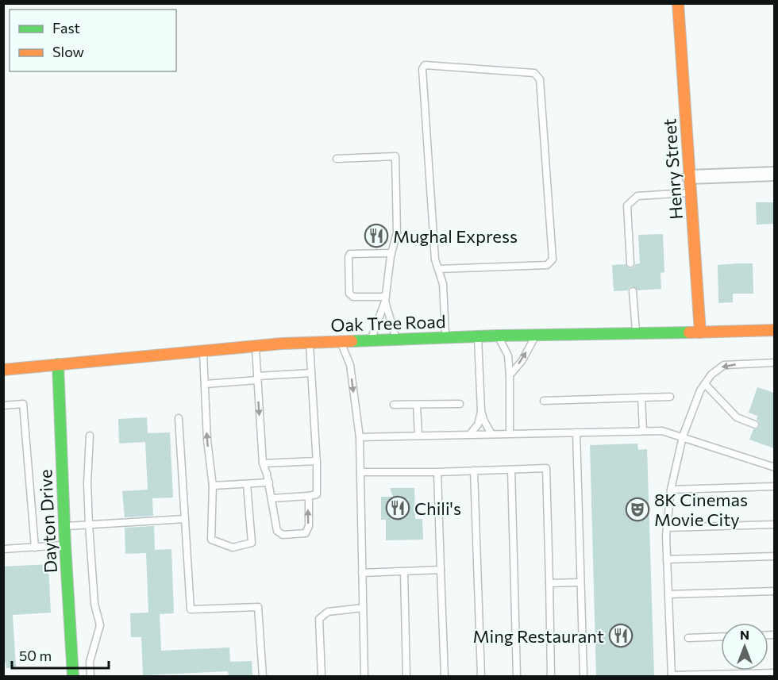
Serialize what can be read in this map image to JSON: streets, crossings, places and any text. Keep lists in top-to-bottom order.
{
  "streets": {
    "main road": ["Henry Street", "Oak Tree Road", "Dayton Drive"]
  },
  "crossings": [
    ["Henry Street", "Oak Tree Road"],
    ["Oak Tree Road", "Dayton Drive"]
  ],
  "places": {
    "restaurant": ["Mughal Express", "Chili's", "Ming Restaurant"],
    "theatre": ["8K Cinemas Movie City"]
  },
  "legend": ["Fast", "Slow"],
  "scale_bar": "50 m",
  "north": "top"
}
